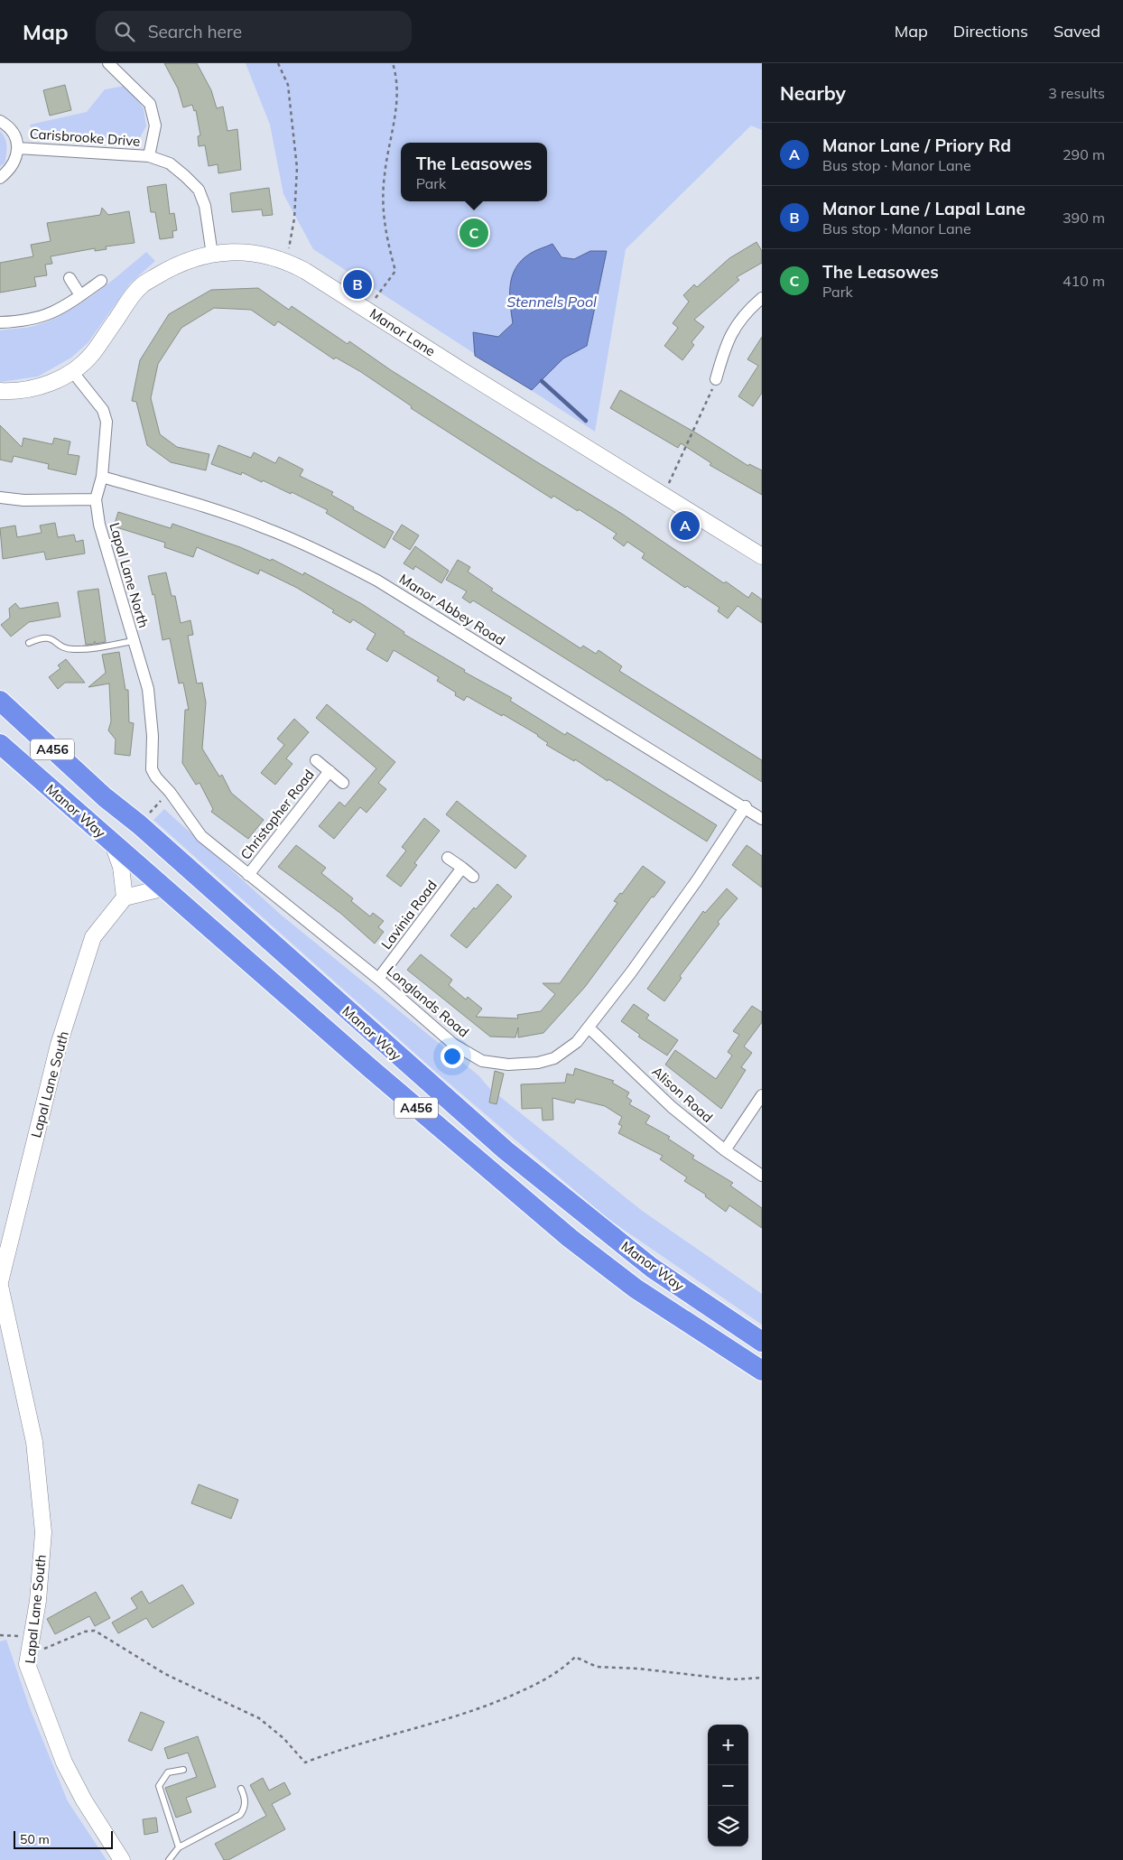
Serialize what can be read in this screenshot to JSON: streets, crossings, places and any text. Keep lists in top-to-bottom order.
{
  "streets": {
    "highway": ["A456", "Manor Way"],
    "street": [
      "Carisbrooke Drive",
      "Manor Lane",
      "Lapal Lane North",
      "Manor Abbey Road",
      "Christopher Road",
      "Lavinia Road",
      "Longlands Road",
      "Lapal Lane South",
      "Alison Road"
    ]
  },
  "crossings": [
    ["Carisbrooke Drive", "Manor Lane"],
    ["Manor Lane", "Lapal Lane North"],
    ["Lapal Lane North", "Manor Abbey Road"],
    ["Lapal Lane North", "Longlands Road"],
    ["Manor Abbey Road", "Longlands Road"],
    ["Christopher Road", "Longlands Road"],
    ["Lavinia Road", "Longlands Road"],
    ["Longlands Road", "Alison Road"]
  ],
  "water": ["Stennels Pool"],
  "scale_bar": "50 m",
  "page": {
    "header": "Map",
    "search": "Search here",
    "nav": ["Map", "Directions", "Saved"],
    "heading": ["Nearby", "3 results"],
    "list": [
      {
        "mark": "A",
        "name": "Manor Lane / Priory Rd",
        "note": "Bus stop · Manor Lane",
        "value": "290 m"
      },
      {
        "mark": "B",
        "name": "Manor Lane / Lapal Lane",
        "note": "Bus stop · Manor Lane",
        "value": "390 m"
      },
      {
        "mark": "C",
        "name": "The Leasowes",
        "note": "Park",
        "value": "410 m"
      }
    ],
    "popup": ["The Leasowes", "Park"],
    "pins": ["C", "B", "A"],
    "map_buttons": ["+", "−"],
    "scale": "50 m"
  }
}
